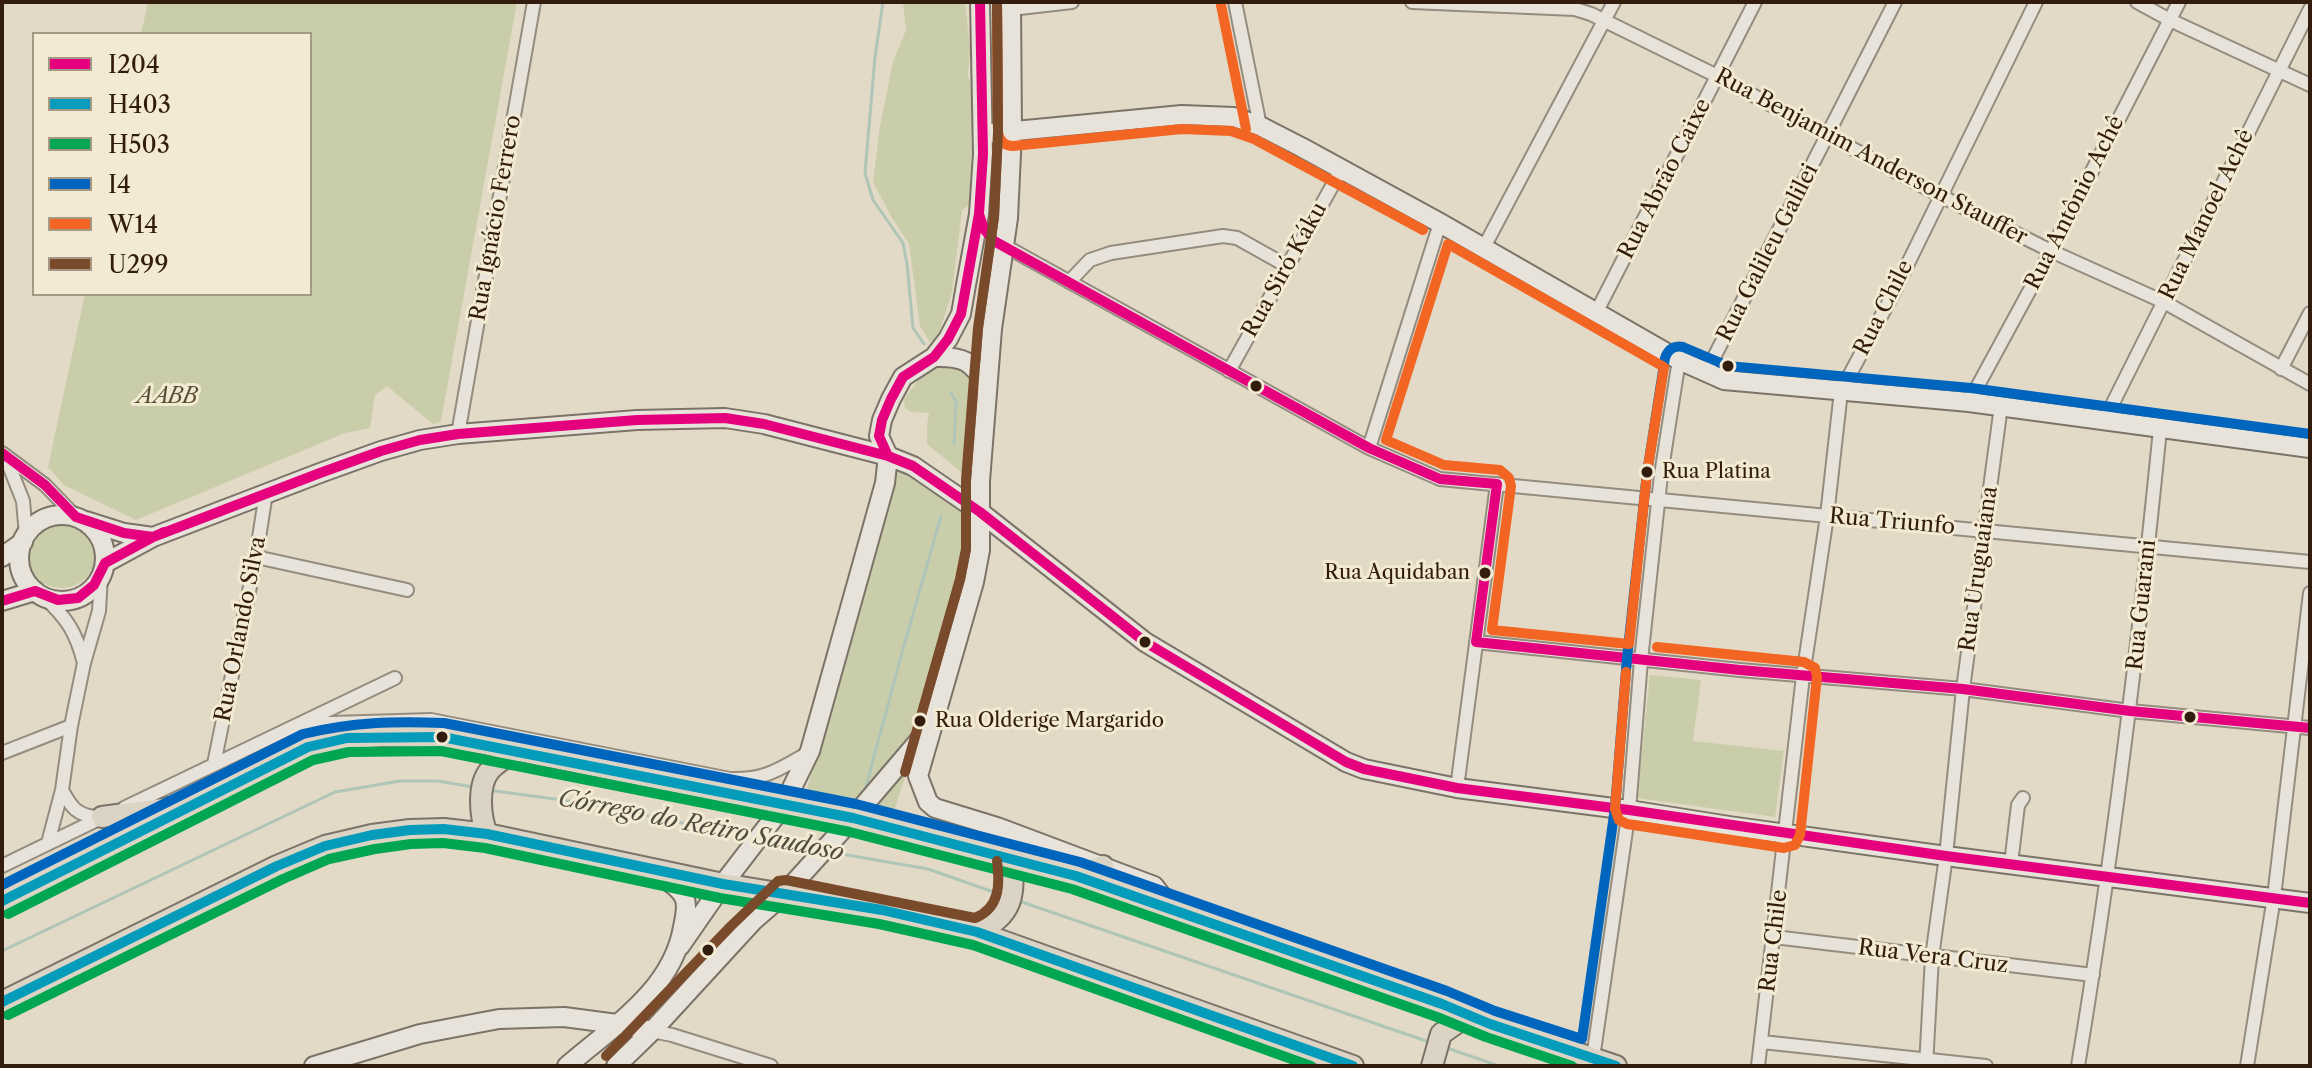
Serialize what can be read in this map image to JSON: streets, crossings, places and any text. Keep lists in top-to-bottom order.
{
  "streets": {
    "street": [
      "Rua Benjamim Anderson Stauffer",
      "Rua Abrão Caixe",
      "Rua Antônio Achê",
      "Rua Manoel Achê",
      "Rua Ignácio Ferrero",
      "Rua Galileu Galilei",
      "Rua Siró Káku",
      "Rua Chile",
      "Rua Triunfo",
      "Rua Uruguaiana",
      "Rua Guarani",
      "Rua Orlando Silva",
      "Rua Vera Cruz"
    ]
  },
  "crossings": [
    ["Rua Benjamim Anderson Stauffer", "Rua Abrão Caixe"],
    ["Rua Benjamim Anderson Stauffer", "Rua Antônio Achê"],
    ["Rua Benjamim Anderson Stauffer", "Rua Manoel Achê"],
    ["Rua Benjamim Anderson Stauffer", "Rua Galileu Galilei"],
    ["Rua Benjamim Anderson Stauffer", "Rua Chile"],
    ["Rua Siró Káku", "Rua Triunfo"],
    ["Rua Chile", "Rua Triunfo"],
    ["Rua Chile", "Rua Vera Cruz"],
    ["Rua Triunfo", "Rua Uruguaiana"],
    ["Rua Triunfo", "Rua Guarani"],
    ["Rua Uruguaiana", "Rua Vera Cruz"],
    ["Rua Guarani", "Rua Vera Cruz"]
  ],
  "water": ["Córrego do Retiro Saudoso"],
  "parks": ["AABB"],
  "places": ["Rua Platina", "Rua Aquidaban", "Rua Olderige Margarido"],
  "lines": [
    "transit line I204",
    "transit line W14",
    "transit line U299",
    "transit line I4",
    "transit line H403",
    "transit line H503"
  ],
  "legend": [
    "I204",
    "H403",
    "H503",
    "I4",
    "W14",
    "U299"
  ]
}
